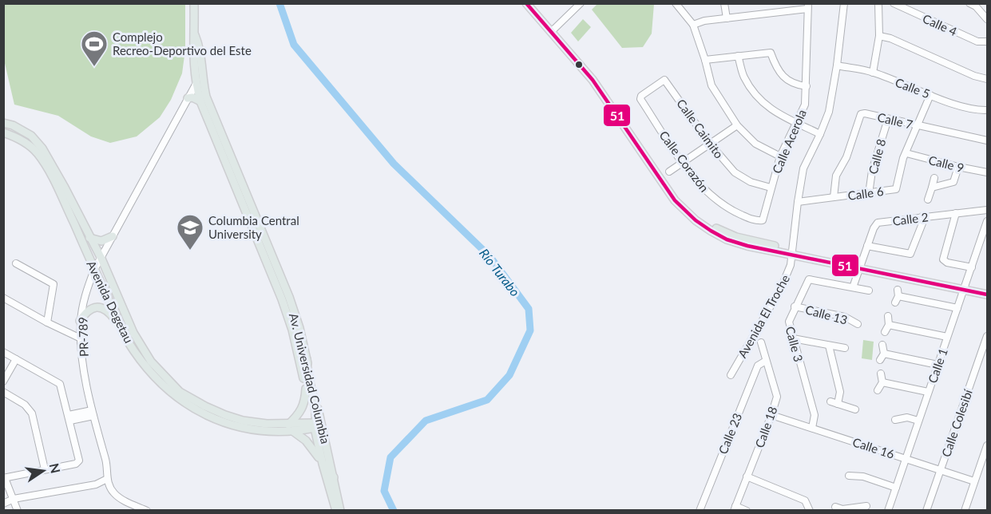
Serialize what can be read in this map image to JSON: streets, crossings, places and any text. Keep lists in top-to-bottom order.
{
  "streets": {
    "main road": ["Avenida Degetau", "Av. Universidad Columbia"],
    "street": [
      "Calle 4",
      "Calle 5",
      "Calle 7",
      "Calle Caimito",
      "Calle Acerola",
      "Calle 8",
      "Calle Corazón",
      "Calle 9",
      "Calle 6",
      "Calle 2",
      "Calle 13",
      "Avenida El Troche",
      "PR-789",
      "Calle 3",
      "Calle 1",
      "Calle Colesibí",
      "Calle 18",
      "Calle 23",
      "Calle 16"
    ]
  },
  "crossings": [
    ["Calle 5", "Calle 6"],
    ["Calle 5", "Avenida El Troche"],
    ["Calle 7", "Calle 8"],
    ["Calle 7", "Calle 6"],
    ["Calle Caimito", "Calle Acerola"],
    ["Calle Caimito", "Calle Corazón"],
    ["Calle Acerola", "Calle Corazón"],
    ["Calle 8", "Calle 6"],
    ["Calle 9", "Calle 6"],
    ["Calle 6", "Avenida El Troche"],
    ["Calle 2", "Calle 3"],
    ["Avenida Degetau", "PR-789"],
    ["Avenida Degetau", "Av. Universidad Columbia"],
    ["Calle 13", "Calle 3"],
    ["PR-789", "Av. Universidad Columbia"],
    ["Calle 3", "Calle 16"],
    ["Calle 1", "Calle 16"],
    ["Calle Colesibí", "Calle 16"],
    ["Calle 18", "Calle 23"],
    ["Calle 18", "Calle 16"]
  ],
  "water": ["Río Turabo"],
  "places": {
    "sports": ["Complejo Recreo-Deportivo del Este"],
    "school or university": ["Columbia Central University"]
  },
  "lines": ["transit line 51"],
  "north": "right"
}
